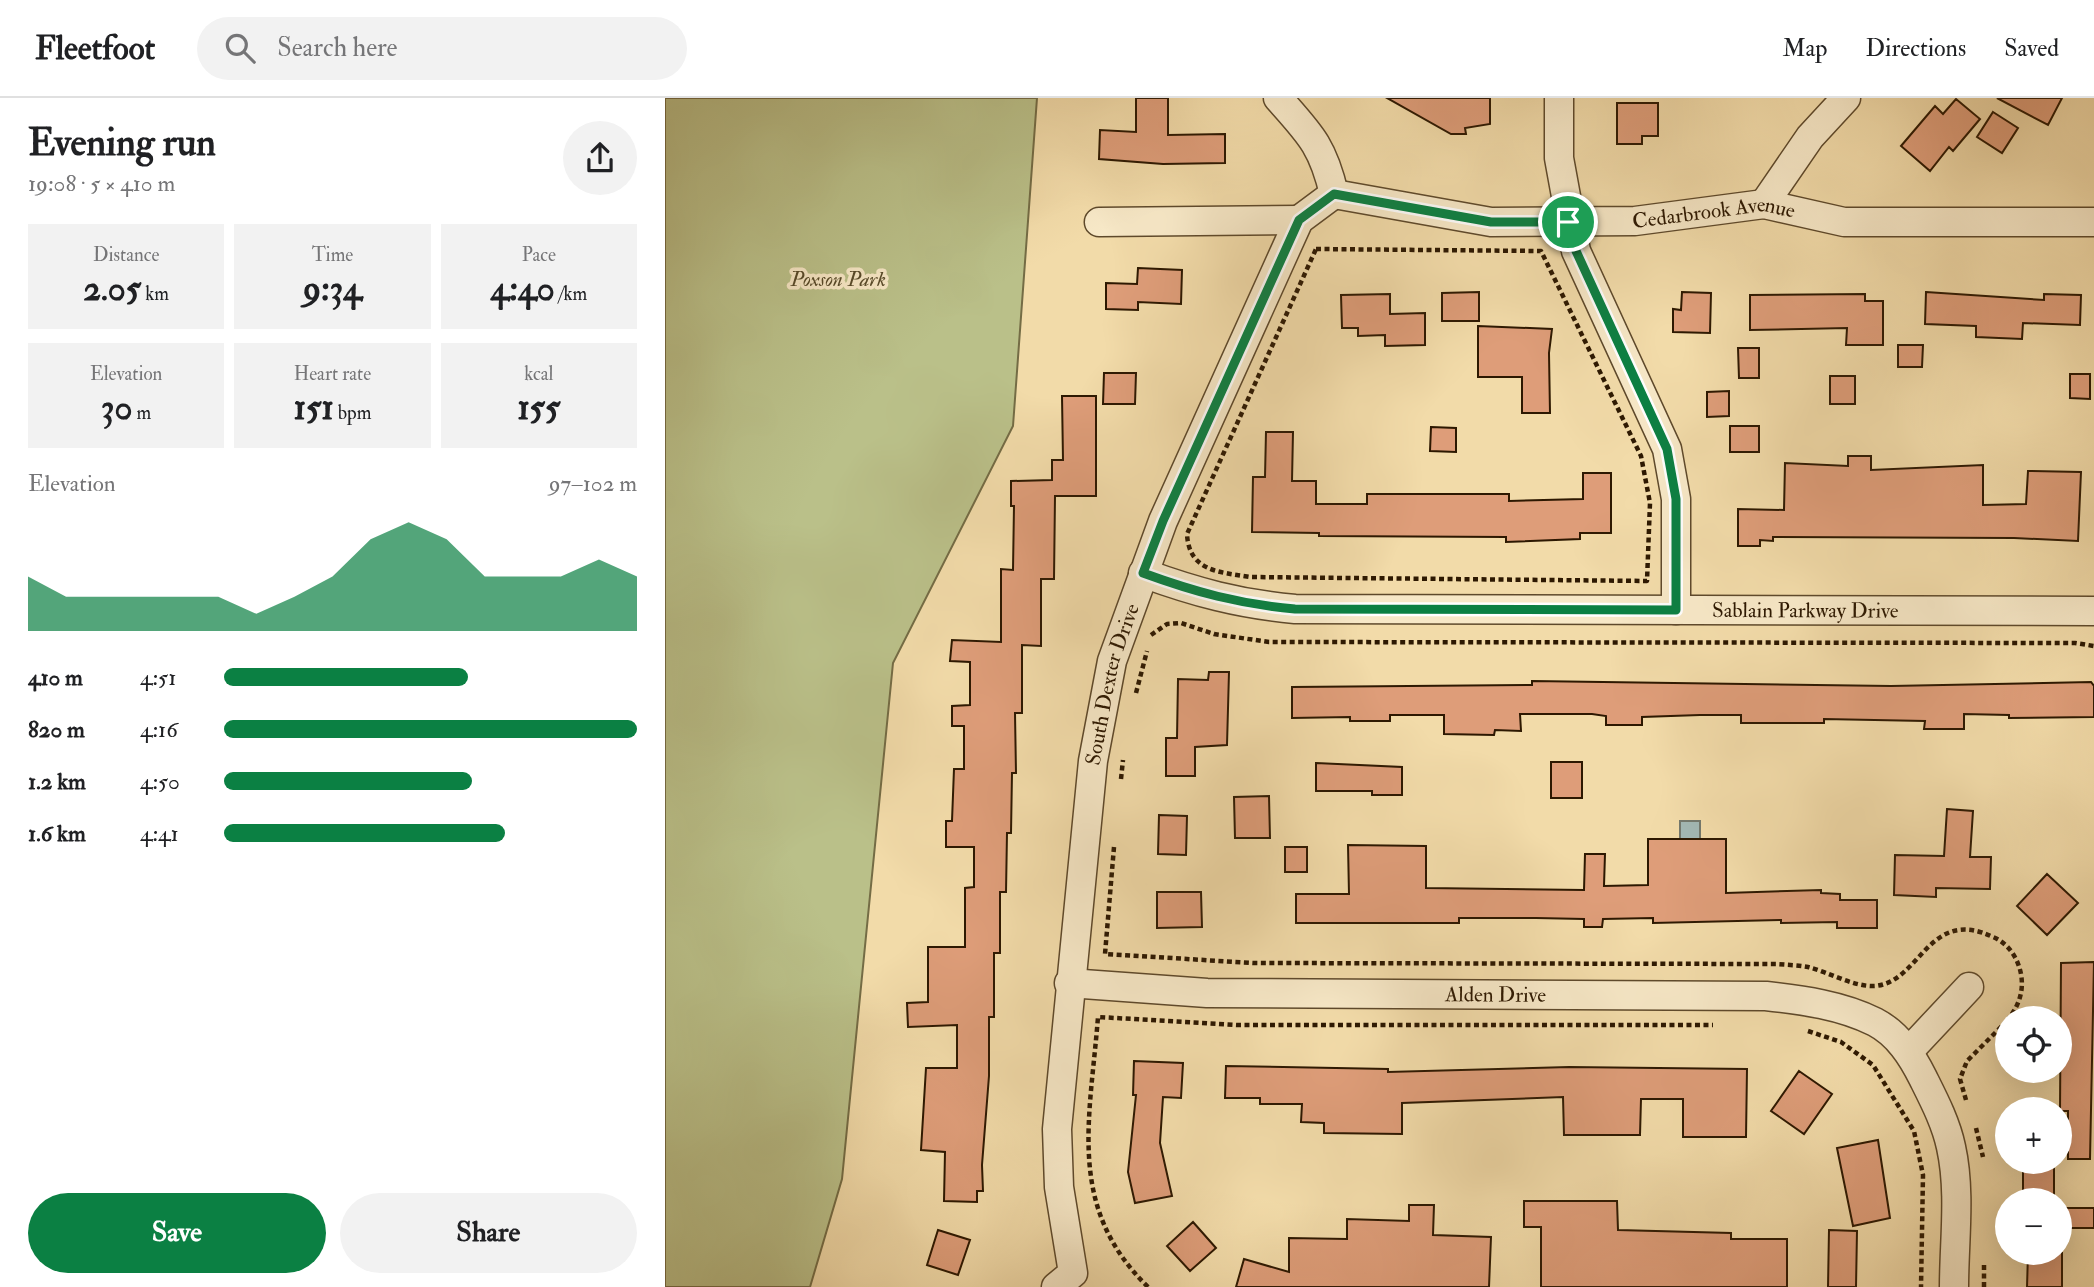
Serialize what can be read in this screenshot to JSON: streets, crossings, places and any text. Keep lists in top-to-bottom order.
{
  "streets": {
    "street": [
      "Cedarbrook Avenue",
      "Sablain Parkway Drive",
      "South Dexter Drive",
      "Alden Drive"
    ]
  },
  "crossings": [
    ["Cedarbrook Avenue", "South Dexter Drive"],
    ["Sablain Parkway Drive", "South Dexter Drive"],
    ["South Dexter Drive", "Alden Drive"]
  ],
  "parks": ["Poxson Park"],
  "page": {
    "header": "Fleetfoot",
    "search": "Search here",
    "nav": ["Map", "Directions", "Saved"],
    "heading": ["Evening run", "19:08 · 5 × 410 m"],
    "stats": [
      ["Distance", "2.05 km"],
      ["Time", "9:34"],
      ["Pace", "4:40 /km"],
      ["Elevation", "30 m"],
      ["Heart rate", "151 bpm"],
      ["kcal", "155"]
    ],
    "chart": ["Elevation", "97–102 m"],
    "list": [
      {
        "name": "410 m",
        "note": "4:51"
      },
      {
        "name": "820 m",
        "note": "4:16"
      },
      {
        "name": "1.2 km",
        "note": "4:50"
      },
      {
        "name": "1.6 km",
        "note": "4:41"
      }
    ],
    "map_buttons": ["+", "−"],
    "buttons": ["Save", "Share"]
  }
}
